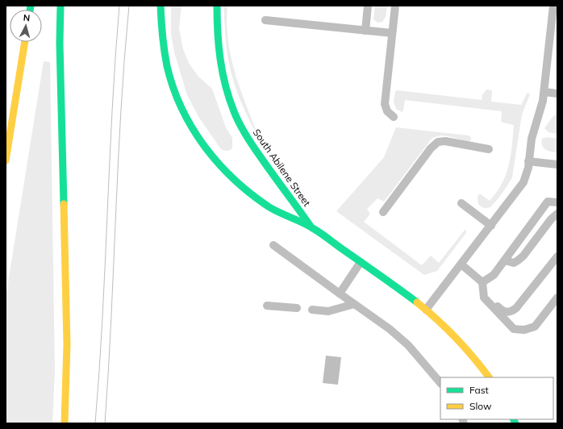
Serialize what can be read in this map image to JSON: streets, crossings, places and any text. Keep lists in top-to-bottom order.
{
  "streets": {
    "main road": ["South Abilene Street"]
  },
  "legend": ["Fast", "Slow"],
  "north": "top"
}
